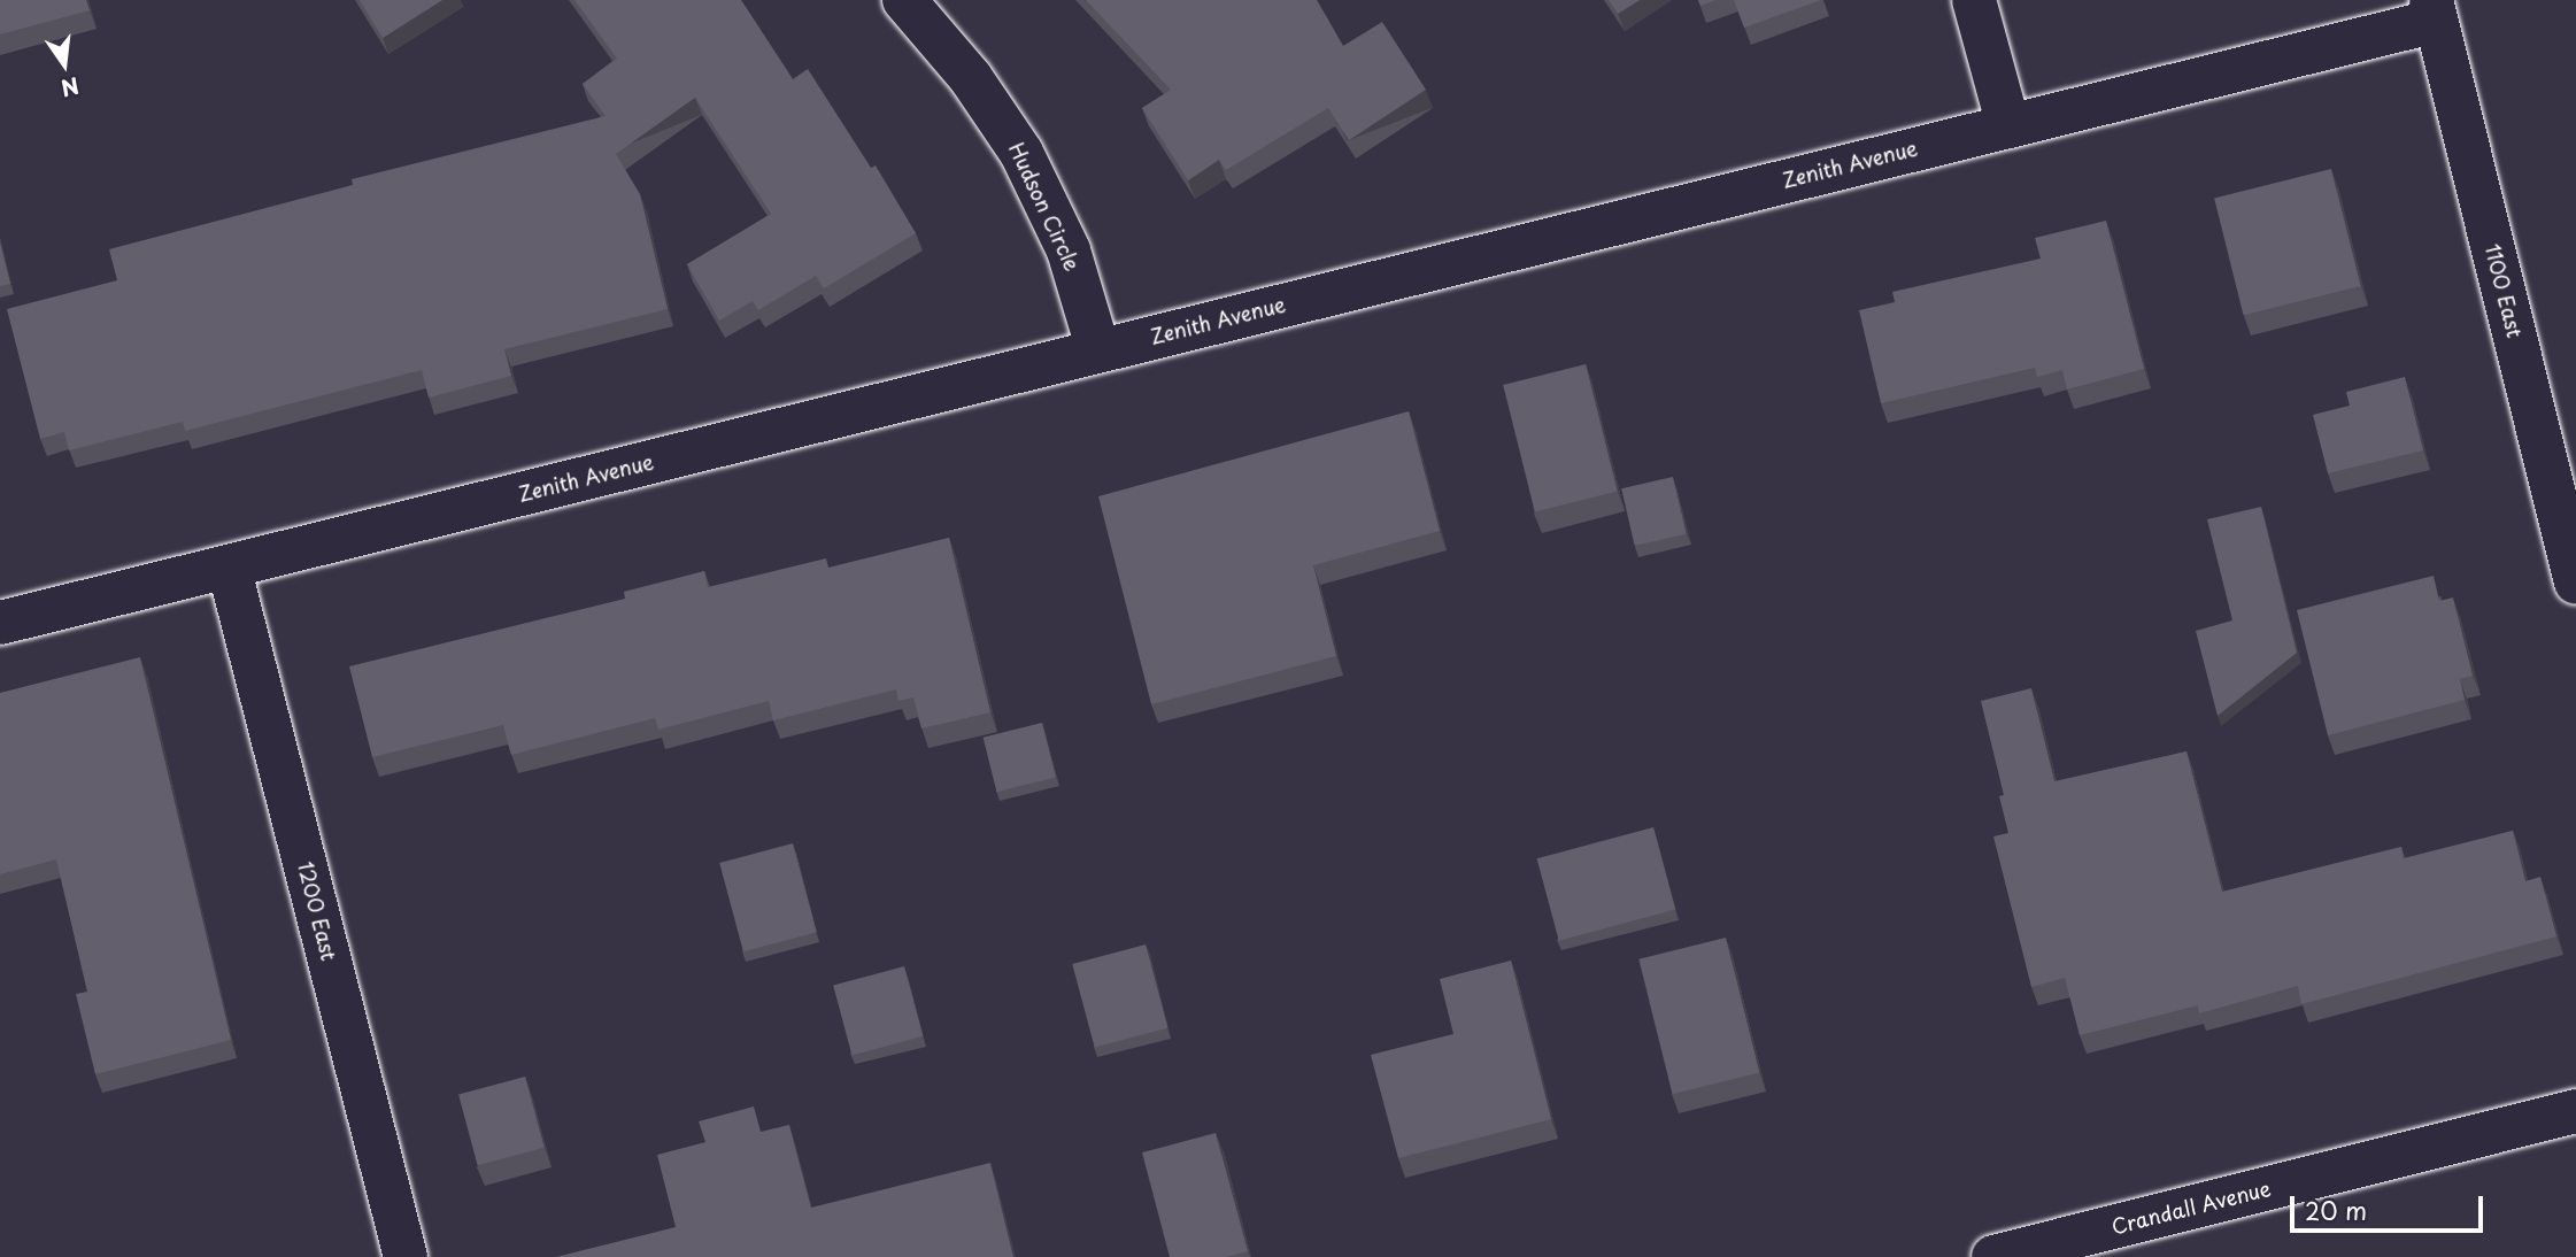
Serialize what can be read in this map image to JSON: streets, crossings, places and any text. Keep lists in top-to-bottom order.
{
  "streets": {
    "street": [
      "Zenith Avenue",
      "Hudson Circle",
      "1100 East",
      "1200 East",
      "Crandall Avenue"
    ]
  },
  "crossings": [
    ["Zenith Avenue", "Hudson Circle"],
    ["Zenith Avenue", "1100 East"],
    ["Zenith Avenue", "1200 East"]
  ],
  "scale_bar": "20 m",
  "north": "bottom"
}
